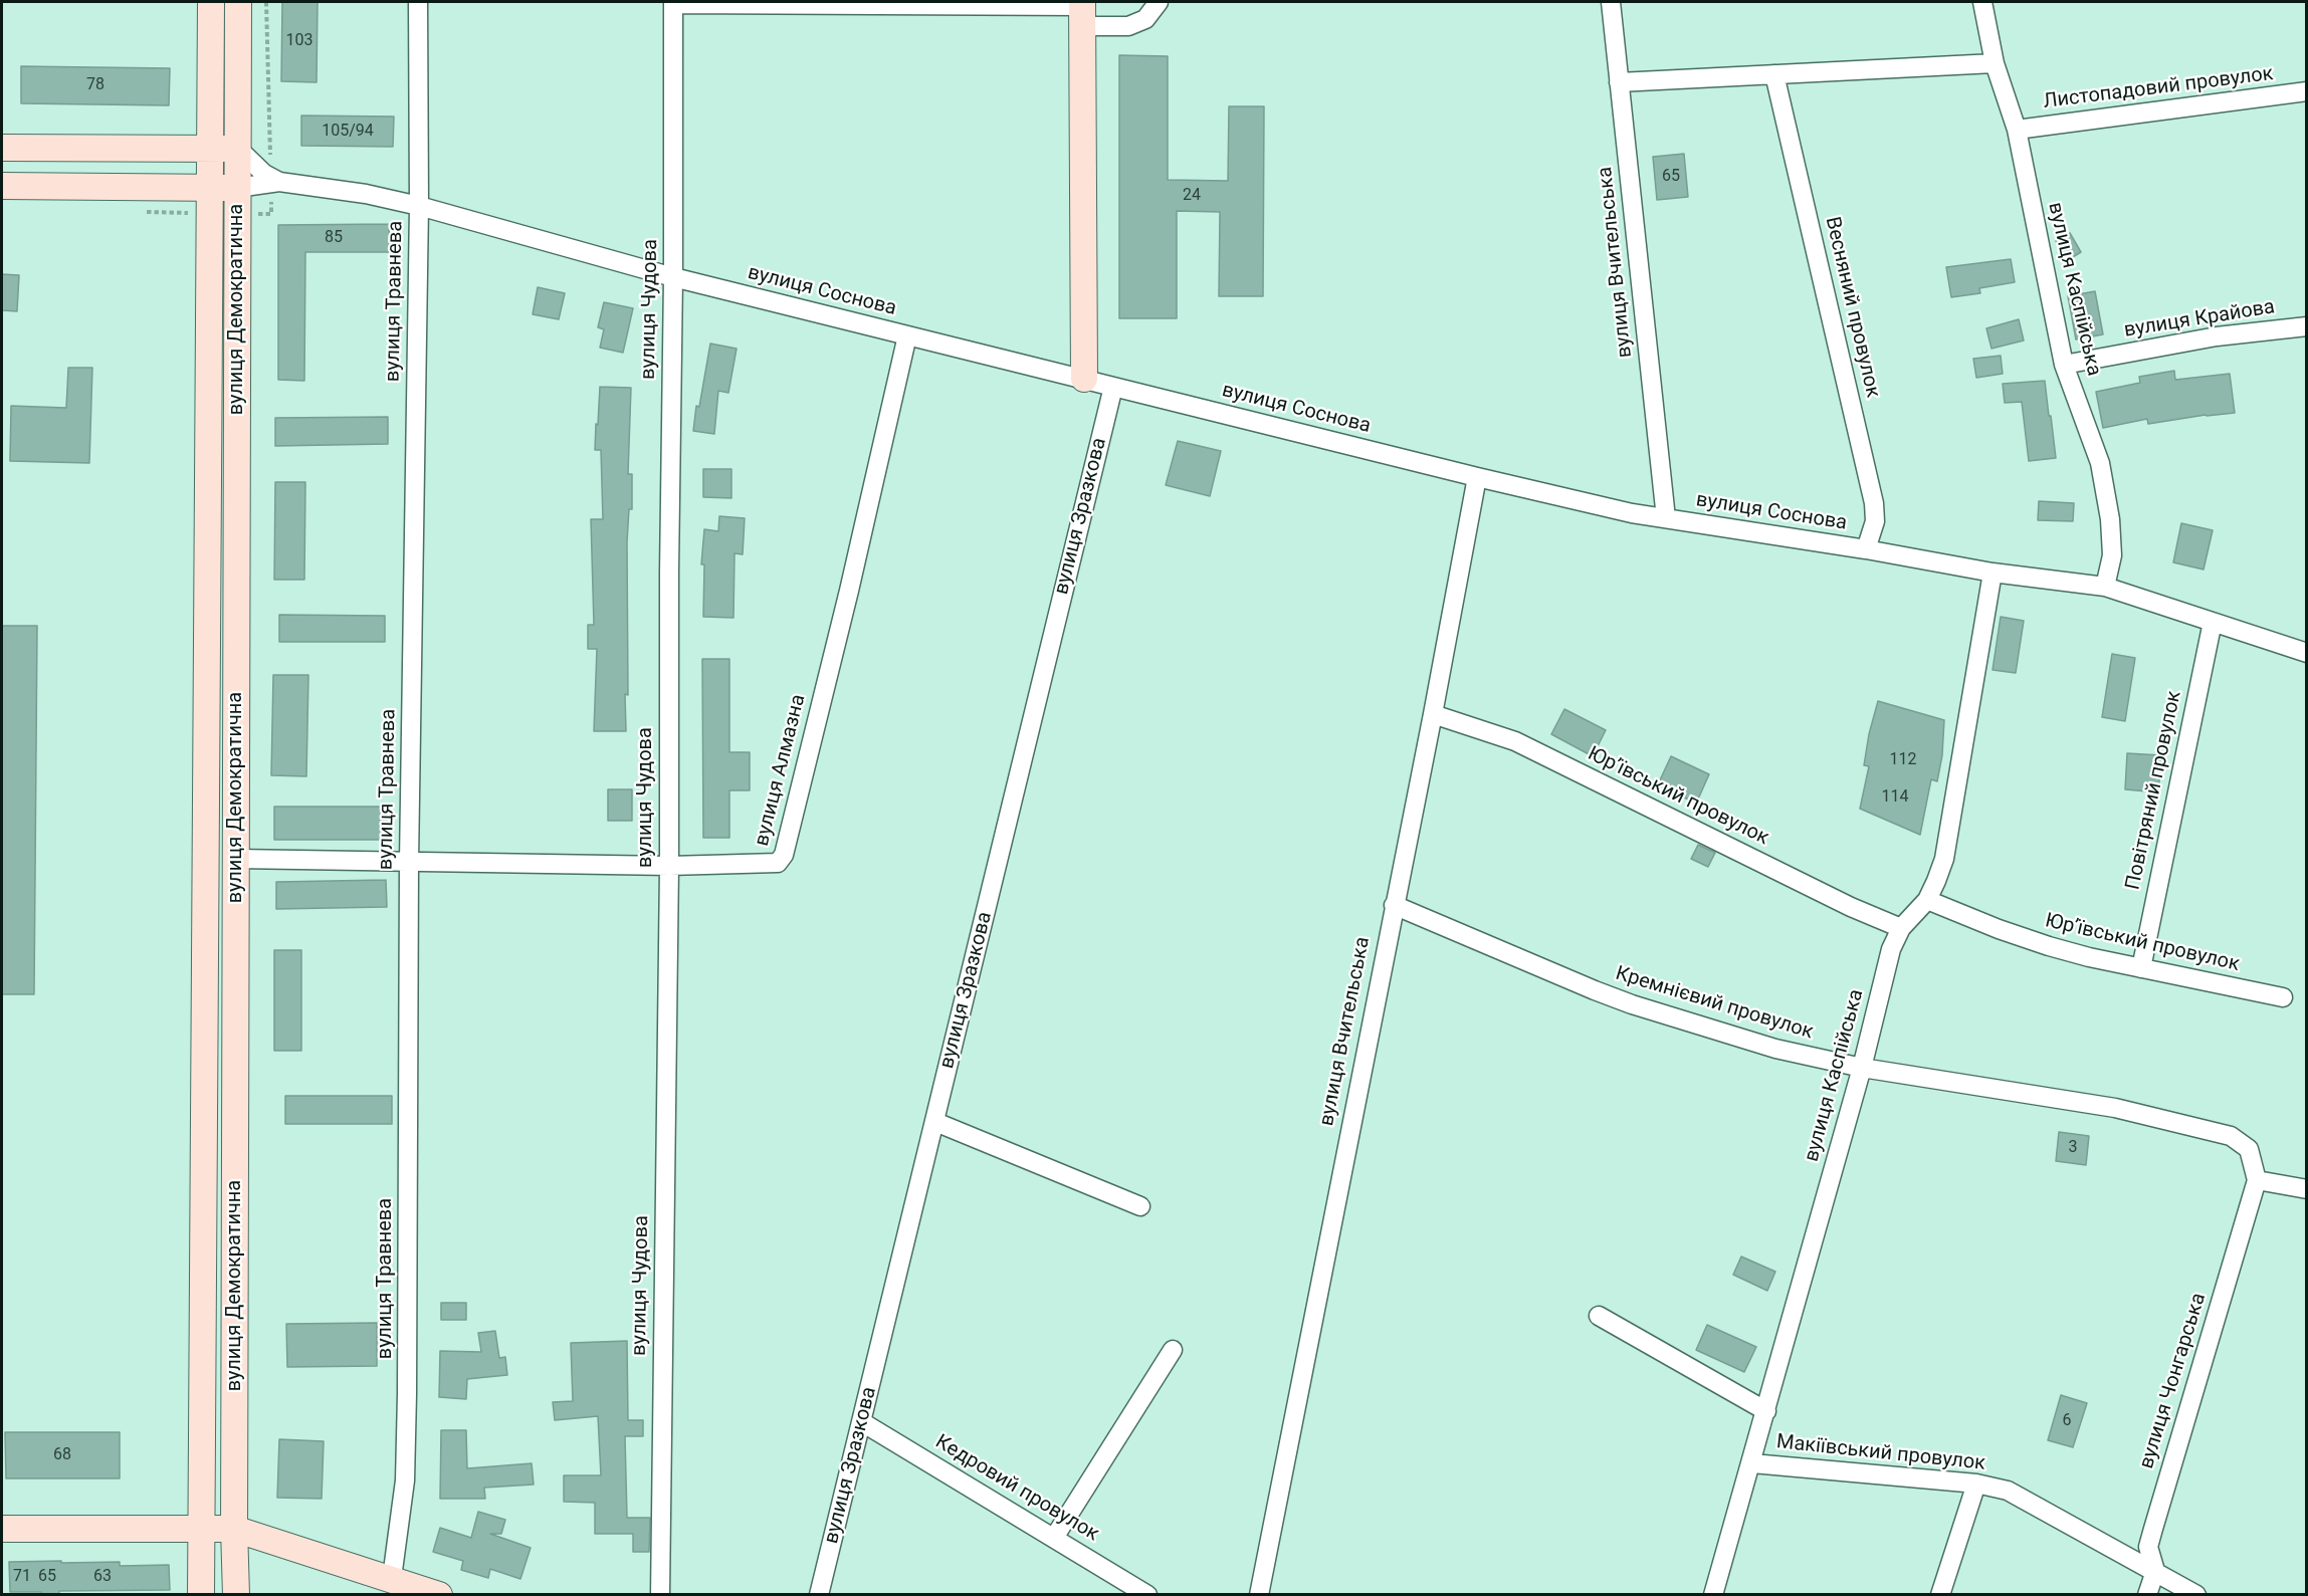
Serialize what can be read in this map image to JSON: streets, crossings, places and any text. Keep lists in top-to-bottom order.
{
  "streets": {
    "street": [
      "Листопадовий провулок",
      "вулиця Вчительська",
      "вулиця Каспійська",
      "вулиця Соснова",
      "вулиця Травнева",
      "Весняний провулок",
      "вулиця Демократична",
      "вулиця Чудова",
      "вулиця Крайова",
      "вулиця Зразкова",
      "вулиця Алмазна",
      "Повітряний провулок",
      "Юр’ївський провулок",
      "Кремнієвий провулок",
      "вулиця Чонгарська",
      "Макіївський провулок",
      "Кедровий провулок"
    ]
  },
  "crossings": [
    ["Листопадовий провулок", "вулиця Каспійська"],
    ["вулиця Вчительська", "вулиця Соснова"],
    ["вулиця Вчительська", "Юр’ївський провулок"],
    ["вулиця Вчительська", "Кремнієвий провулок"],
    ["вулиця Каспійська", "вулиця Соснова"],
    ["вулиця Каспійська", "вулиця Крайова"],
    ["вулиця Каспійська", "Юр’ївський провулок"],
    ["вулиця Каспійська", "Кремнієвий провулок"],
    ["вулиця Каспійська", "Макіївський провулок"],
    ["вулиця Соснова", "вулиця Травнева"],
    ["вулиця Соснова", "Весняний провулок"],
    ["вулиця Соснова", "вулиця Демократична"],
    ["вулиця Соснова", "вулиця Чудова"],
    ["вулиця Соснова", "вулиця Зразкова"],
    ["вулиця Соснова", "вулиця Алмазна"],
    ["вулиця Соснова", "Повітряний провулок"],
    ["вулиця Травнева", "вулиця Алмазна"],
    ["вулиця Демократична", "вулиця Алмазна"],
    ["вулиця Чудова", "вулиця Алмазна"],
    ["вулиця Зразкова", "Кедровий провулок"],
    ["Повітряний провулок", "Юр’ївський провулок"],
    ["Кремнієвий провулок", "вулиця Чонгарська"],
    ["вулиця Чонгарська", "Макіївський провулок"]
  ],
  "house_numbers": [
    "103",
    "78",
    "105/94",
    "65",
    "24",
    "85",
    "112",
    "114",
    "3",
    "6",
    "68",
    "71",
    "65",
    "63"
  ]
}
